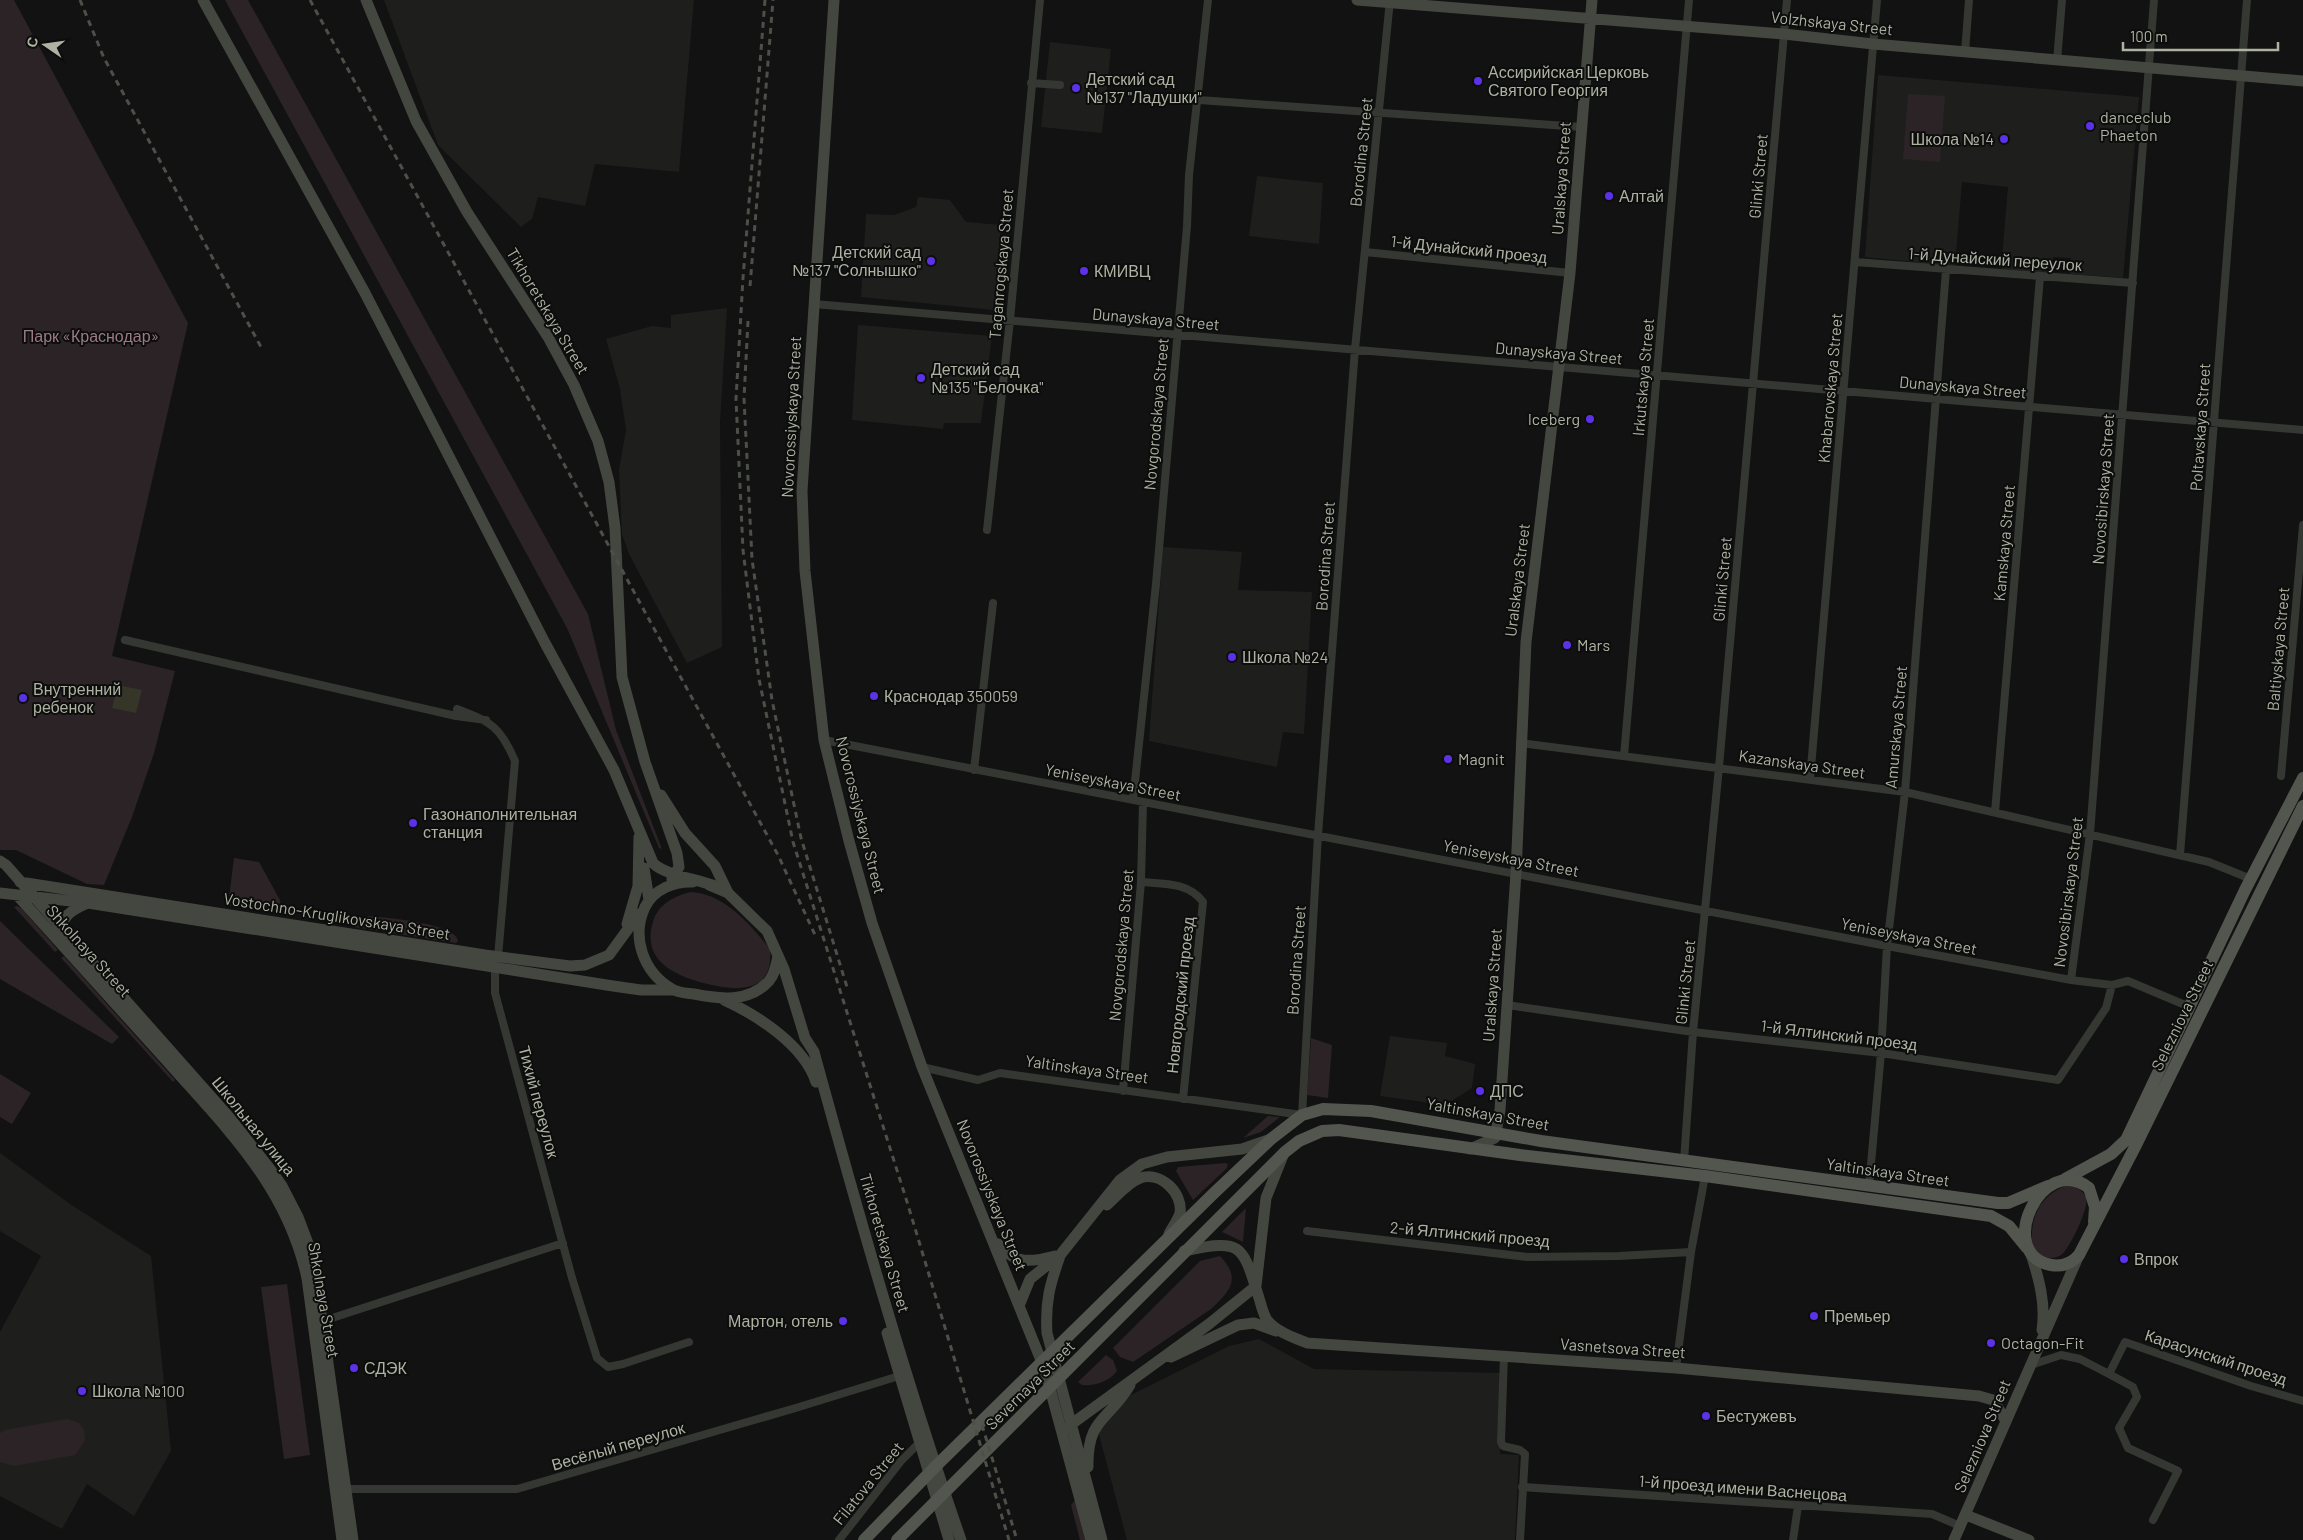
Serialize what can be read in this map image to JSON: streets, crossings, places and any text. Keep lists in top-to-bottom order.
{
  "streets": {
    "main road": [
      "Volzhskaya Street",
      "Uralskaya Street",
      "Tikhoretskaya Street",
      "Novorossiyskaya Street",
      "Vostochno-Kruglikovskaya Street",
      "Shkolnaya Street",
      "Selezniova Street",
      "Yaltinskaya Street",
      "Школьная улица",
      "Vasnetsova Street",
      "Severnaya Street"
    ],
    "street": [
      "Borodina Street",
      "Glinki Street",
      "1-й Дунайский проезд",
      "1-й Дунайский переулок",
      "Taganrogskaya Street",
      "Dunayskaya Street",
      "Irkutskaya Street",
      "Khabarovskaya Street",
      "Novgorodskaya Street",
      "Poltavskaya Street",
      "Novosibirskaya Street",
      "Kamskaya Street",
      "Baltiyskaya Street",
      "Amurskaya Street",
      "Kazanskaya Street",
      "Yeniseyskaya Street",
      "Новгородский проезд",
      "1-й Ялтинский проезд",
      "Тихий переулок",
      "2-й Ялтинский проезд",
      "Карасунский проезд",
      "Весёлый переулок",
      "Filatova Street",
      "1-й проезд имени Васнецова"
    ]
  },
  "crossings": [
    ["Volzhskaya Street", "Borodina Street"],
    ["Volzhskaya Street", "Glinki Street"],
    ["Volzhskaya Street", "Uralskaya Street"],
    ["Volzhskaya Street", "Irkutskaya Street"],
    ["Volzhskaya Street", "Khabarovskaya Street"],
    ["Volzhskaya Street", "Poltavskaya Street"],
    ["Volzhskaya Street", "Novosibirskaya Street"],
    ["Borodina Street", "1-й Дунайский проезд"],
    ["Borodina Street", "Dunayskaya Street"],
    ["Borodina Street", "Yeniseyskaya Street"],
    ["Borodina Street", "Yaltinskaya Street"],
    ["Borodina Street", "Severnaya Street"],
    ["Glinki Street", "Dunayskaya Street"],
    ["Glinki Street", "Kazanskaya Street"],
    ["Glinki Street", "Yeniseyskaya Street"],
    ["Glinki Street", "1-й Ялтинский проезд"],
    ["Glinki Street", "Yaltinskaya Street"],
    ["Uralskaya Street", "1-й Дунайский проезд"],
    ["Uralskaya Street", "Dunayskaya Street"],
    ["Uralskaya Street", "Kazanskaya Street"],
    ["Uralskaya Street", "Yeniseyskaya Street"],
    ["Uralskaya Street", "1-й Ялтинский проезд"],
    ["Uralskaya Street", "Yaltinskaya Street"],
    ["1-й Дунайский переулок", "Khabarovskaya Street"],
    ["1-й Дунайский переулок", "Novosibirskaya Street"],
    ["1-й Дунайский переулок", "Kamskaya Street"],
    ["1-й Дунайский переулок", "Amurskaya Street"],
    ["Taganrogskaya Street", "Dunayskaya Street"],
    ["Tikhoretskaya Street", "Vostochno-Kruglikovskaya Street"],
    ["Tikhoretskaya Street", "Весёлый переулок"],
    ["Tikhoretskaya Street", "Filatova Street"],
    ["Dunayskaya Street", "Irkutskaya Street"],
    ["Dunayskaya Street", "Khabarovskaya Street"],
    ["Dunayskaya Street", "Novgorodskaya Street"],
    ["Dunayskaya Street", "Novorossiyskaya Street"],
    ["Dunayskaya Street", "Poltavskaya Street"],
    ["Dunayskaya Street", "Novosibirskaya Street"],
    ["Dunayskaya Street", "Kamskaya Street"],
    ["Dunayskaya Street", "Amurskaya Street"],
    ["Irkutskaya Street", "Kazanskaya Street"],
    ["Khabarovskaya Street", "Kazanskaya Street"],
    ["Novgorodskaya Street", "Yeniseyskaya Street"],
    ["Novgorodskaya Street", "Новгородский проезд"],
    ["Novgorodskaya Street", "Yaltinskaya Street"],
    ["Novorossiyskaya Street", "Yeniseyskaya Street"],
    ["Novorossiyskaya Street", "Yaltinskaya Street"],
    ["Novorossiyskaya Street", "Severnaya Street"],
    ["Poltavskaya Street", "Kazanskaya Street"],
    ["Novosibirskaya Street", "Kazanskaya Street"],
    ["Novosibirskaya Street", "Yeniseyskaya Street"],
    ["Kamskaya Street", "Kazanskaya Street"],
    ["Amurskaya Street", "Kazanskaya Street"],
    ["Amurskaya Street", "Yeniseyskaya Street"],
    ["Amurskaya Street", "1-й Ялтинский проезд"],
    ["Amurskaya Street", "Yaltinskaya Street"],
    ["Kazanskaya Street", "Selezniova Street"],
    ["Yeniseyskaya Street", "Selezniova Street"],
    ["Yeniseyskaya Street", "1-й Ялтинский проезд"],
    ["Vostochno-Kruglikovskaya Street", "Shkolnaya Street"],
    ["Vostochno-Kruglikovskaya Street", "Тихий переулок"],
    ["Vostochno-Kruglikovskaya Street", "Школьная улица"],
    ["Shkolnaya Street", "Школьная улица"],
    ["Shkolnaya Street", "Весёлый переулок"],
    ["Новгородский проезд", "Yaltinskaya Street"],
    ["Selezniova Street", "Yaltinskaya Street"],
    ["Selezniova Street", "Vasnetsova Street"],
    ["Selezniova Street", "1-й проезд имени Васнецова"],
    ["Yaltinskaya Street", "Severnaya Street"],
    ["Школьная улица", "Весёлый переулок"]
  ],
  "parks": ["Парк «Краснодар»"],
  "places": [
    "Ассирийская Церковь Святого Георгия",
    "Детский сад №137 \"Ладушки\"",
    "danceclub Phaeton",
    "Школа №14",
    "Алтай",
    "Детский сад №137 \"Солнышко\"",
    "КМИВЦ",
    "Детский сад №135 \"Белочка\"",
    "Iceberg",
    "Mars",
    "Школа №24",
    "Краснодар 350059",
    "Внутренний ребенок",
    "Magnit",
    "Газонаполнительная станция",
    "ДПС",
    "Впрок",
    "Премьер",
    "Мартон, отель",
    "Octagon-Fit",
    "СДЭК",
    "Школа №100",
    "Бестужевъ"
  ],
  "scale_bar": "100 m",
  "north": "left"
}
